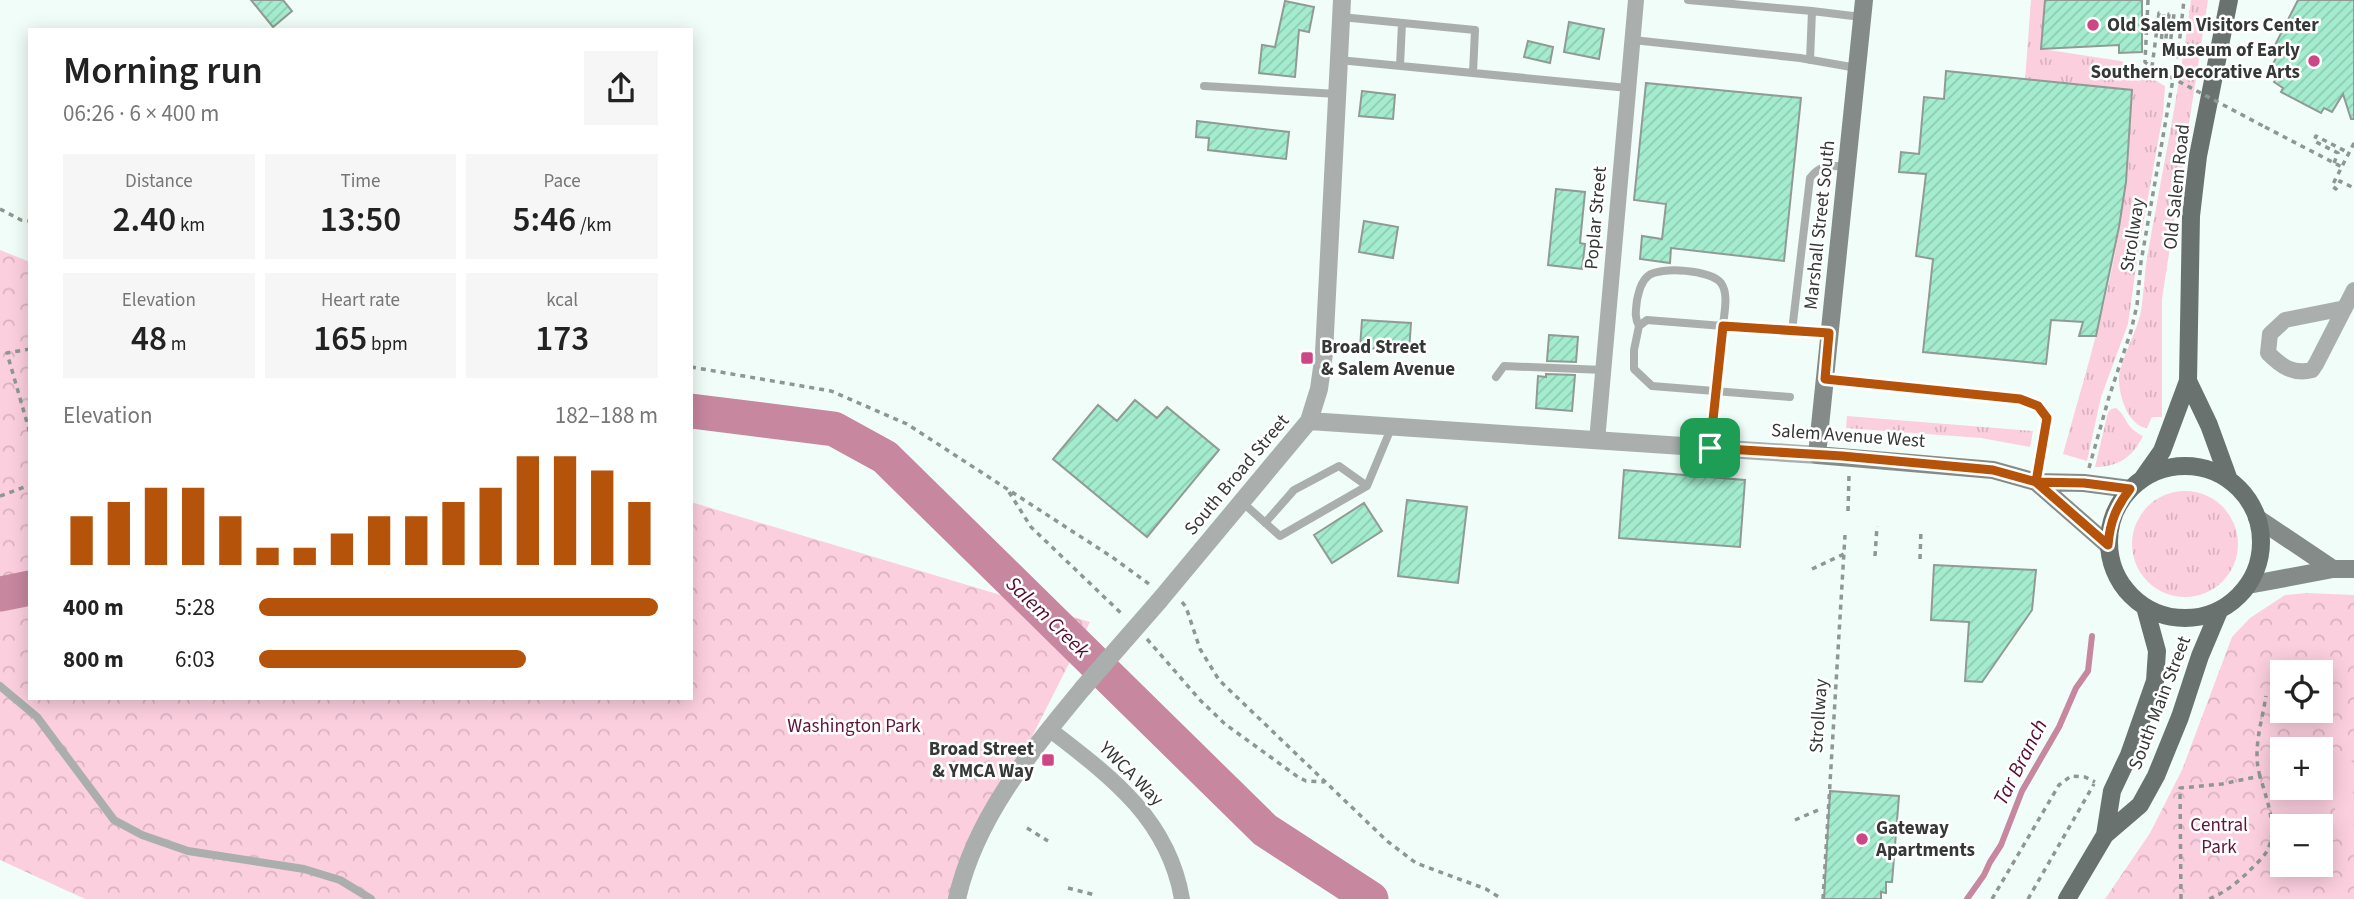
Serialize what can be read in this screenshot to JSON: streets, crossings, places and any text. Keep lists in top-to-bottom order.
{
  "streets": {
    "main road": [
      "Old Salem Road",
      "Marshall Street South",
      "Salem Avenue West",
      "South Main Street"
    ],
    "street": ["Poplar Street", "South Broad Street", "YWCA Way"],
    "path": ["Strollway"]
  },
  "crossings": [
    ["Old Salem Road", "Salem Avenue West"],
    ["Old Salem Road", "South Main Street"],
    ["Poplar Street", "Salem Avenue West"],
    ["Marshall Street South", "Salem Avenue West"],
    ["Salem Avenue West", "South Broad Street"],
    ["Salem Avenue West", "South Main Street"],
    ["South Broad Street", "YWCA Way"]
  ],
  "water": ["Salem Creek", "Tar Branch"],
  "parks": ["Washington Park", "Central Park"],
  "places": {
    "other": ["Old Salem Visitors Center", "Museum of Early Southern Decorative Arts", "Gateway Apartments"],
    "transit": ["Broad Street & Salem Avenue", "Broad Street & YMCA Way"]
  },
  "page": {
    "heading": ["Morning run", "06:26 · 6 × 400 m"],
    "stats": [
      ["Distance", "2.40 km"],
      ["Time", "13:50"],
      ["Pace", "5:46 /km"],
      ["Elevation", "48 m"],
      ["Heart rate", "165 bpm"],
      ["kcal", "173"]
    ],
    "chart": ["Elevation", "182–188 m"],
    "list": [
      {
        "name": "400 m",
        "note": "5:28"
      },
      {
        "name": "800 m",
        "note": "6:03"
      }
    ],
    "map_buttons": ["+", "−"]
  }
}
